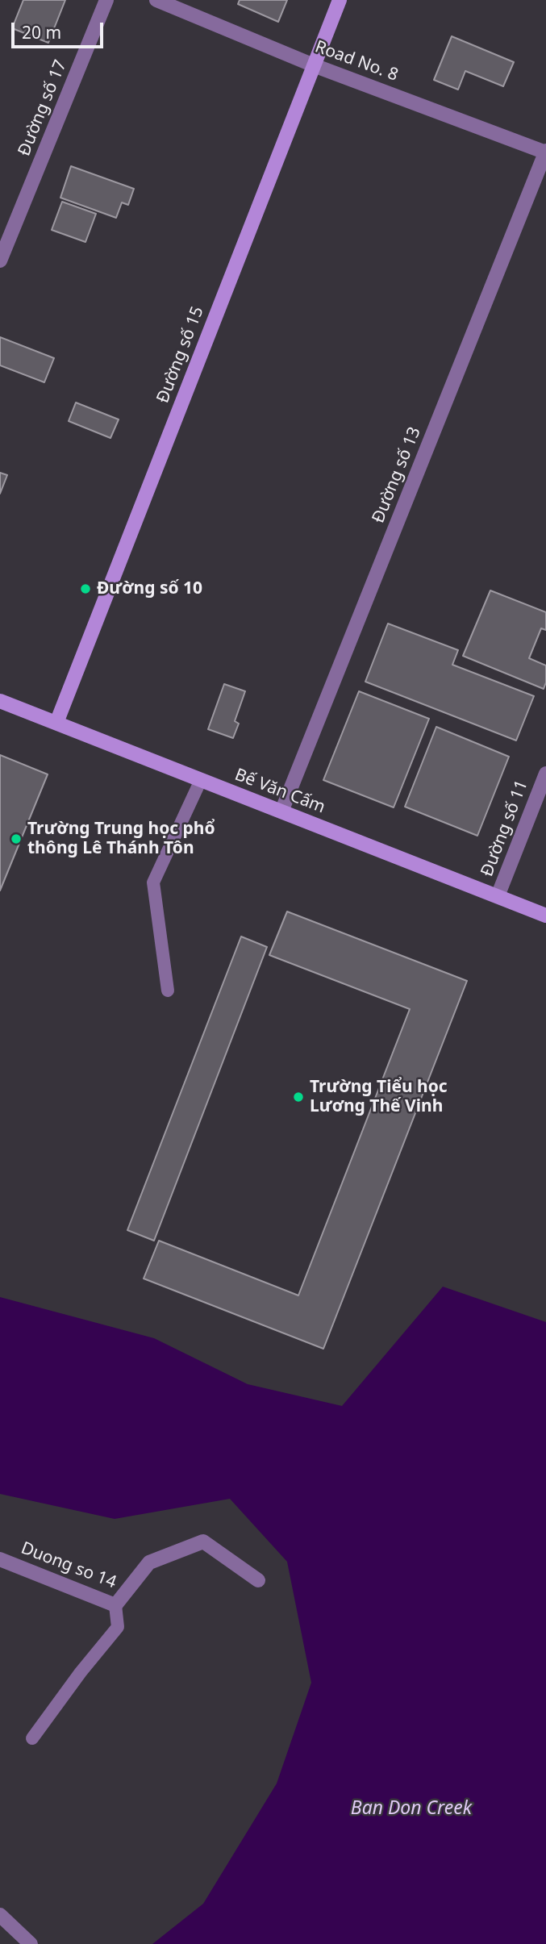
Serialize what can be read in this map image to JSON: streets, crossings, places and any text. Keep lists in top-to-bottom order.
{
  "streets": {
    "street": [
      "Road No. 8",
      "Đường số 17",
      "Đường số 15",
      "Đường số 13",
      "Bế Văn Cấm",
      "Đường số 11",
      "Duong so 14"
    ]
  },
  "crossings": [
    ["Road No. 8", "Đường số 15"],
    ["Road No. 8", "Đường số 13"],
    ["Đường số 15", "Bế Văn Cấm"],
    ["Đường số 13", "Bế Văn Cấm"],
    ["Bế Văn Cấm", "Đường số 11"]
  ],
  "water": ["Ban Don Creek"],
  "places": ["Đường số 10", "Trường Trung học phổ thông Lê Thánh Tôn", "Trường Tiểu học Lương Thế Vinh"],
  "scale_bar": "20 m"
}
